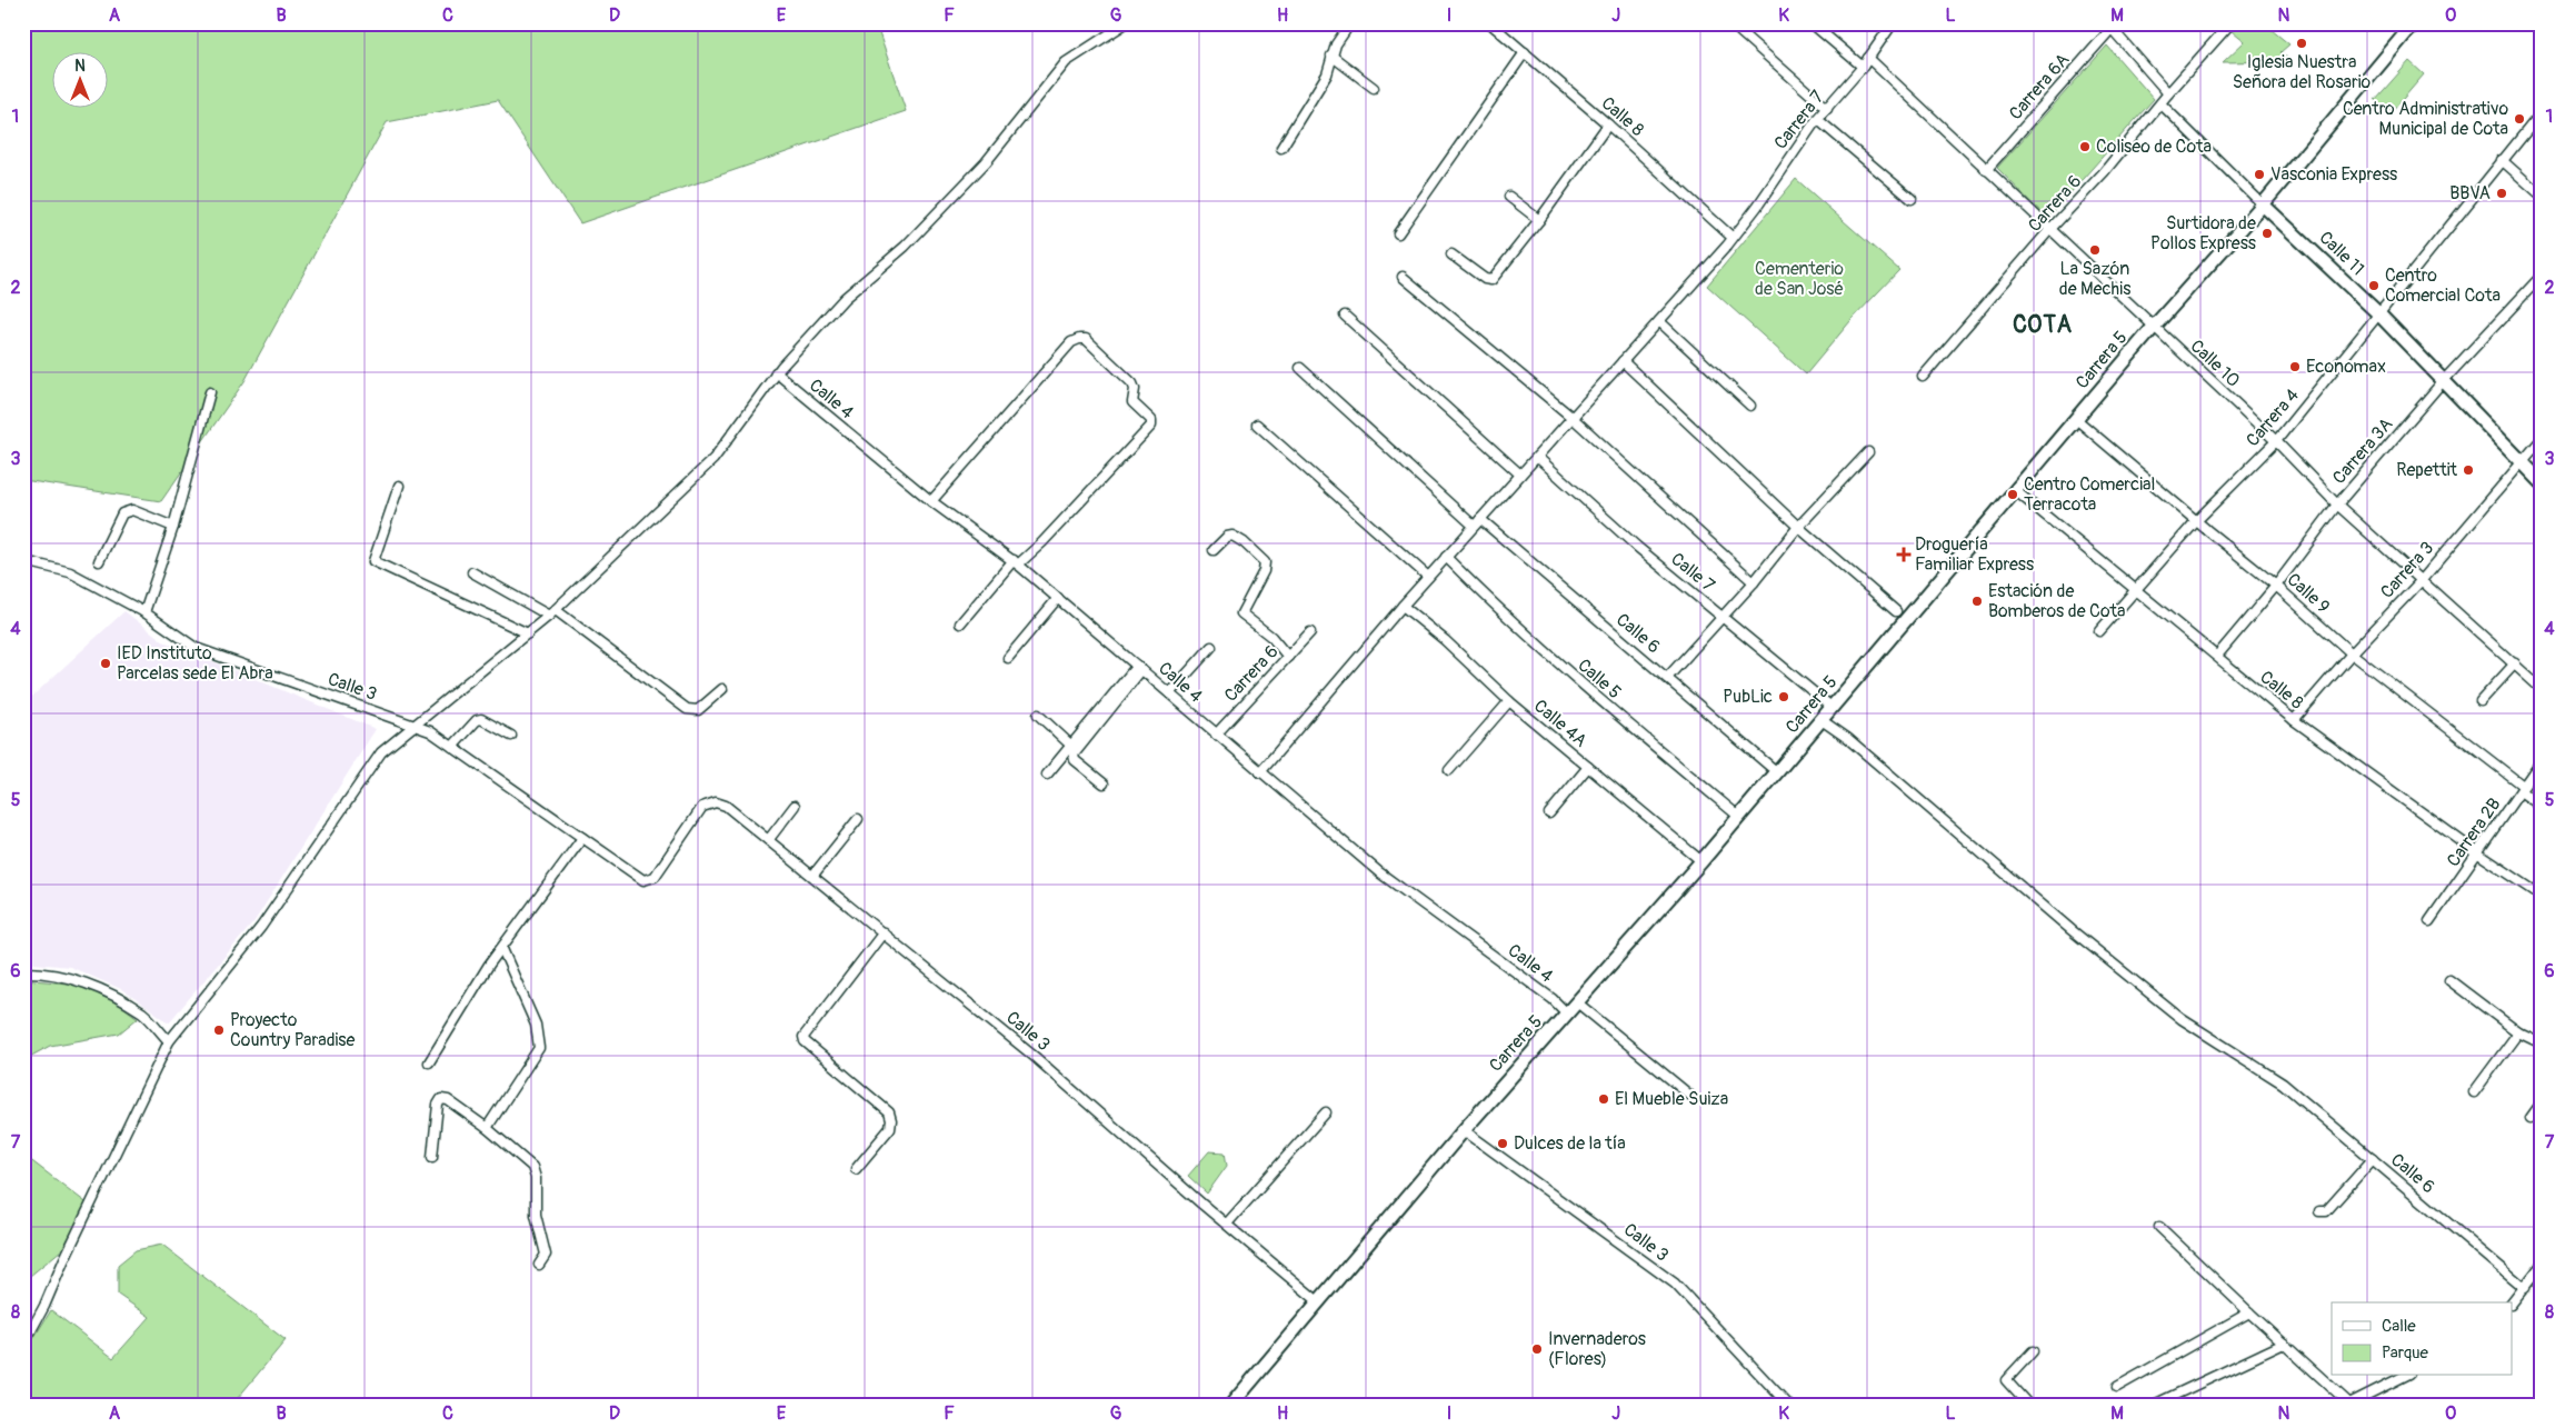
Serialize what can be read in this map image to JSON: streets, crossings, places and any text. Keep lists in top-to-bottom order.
{
  "streets": {
    "main road": ["Calle 11", "Carrera 5"],
    "street": [
      "Carrera 6A",
      "Calle 8",
      "Carrera 7",
      "Carrera 6",
      "Calle 10",
      "Calle 4",
      "Carrera 4",
      "Carrera 3A",
      "Carrera 3",
      "Calle 7",
      "Calle 9",
      "Calle 6",
      "Calle 5",
      "Calle 3",
      "Calle 4A",
      "Carrera 2B"
    ]
  },
  "crossings": [
    ["Carrera 6A", "Calle 10"],
    ["Calle 8", "Carrera 7"],
    ["Calle 8", "Carrera 5"],
    ["Calle 8", "Carrera 4"],
    ["Calle 8", "Carrera 3A"],
    ["Calle 8", "Carrera 3"],
    ["Calle 8", "Carrera 2B"],
    ["Carrera 7", "Calle 10"],
    ["Carrera 7", "Calle 4"],
    ["Carrera 7", "Calle 7"],
    ["Carrera 7", "Calle 6"],
    ["Carrera 7", "Calle 5"],
    ["Carrera 7", "Calle 4A"],
    ["Carrera 6", "Calle 11"],
    ["Carrera 6", "Calle 10"],
    ["Carrera 6", "Calle 4"],
    ["Calle 11", "Carrera 5"],
    ["Calle 11", "Carrera 4"],
    ["Calle 11", "Carrera 3A"],
    ["Calle 11", "Carrera 3"],
    ["Carrera 5", "Calle 10"],
    ["Carrera 5", "Calle 4"],
    ["Carrera 5", "Calle 7"],
    ["Carrera 5", "Calle 9"],
    ["Carrera 5", "Calle 6"],
    ["Carrera 5", "Calle 5"],
    ["Carrera 5", "Calle 3"],
    ["Carrera 5", "Calle 4A"],
    ["Calle 10", "Carrera 4"],
    ["Calle 10", "Carrera 3A"],
    ["Calle 10", "Carrera 3"],
    ["Carrera 4", "Calle 9"],
    ["Carrera 3A", "Calle 9"],
    ["Carrera 3", "Calle 9"],
    ["Calle 9", "Carrera 2B"]
  ],
  "districts": ["COTA"],
  "parks": ["Cementerio de San José"],
  "places": {
    "other": [
      "Iglesia Nuestra Señora del Rosario",
      "Centro Administrativo Municipal de Cota",
      "Coliseo de Cota",
      "Vasconia Express",
      "BBVA",
      "Surtidora de Pollos Express",
      "La Sazón de Mechis",
      "Centro Comercial Cota",
      "Economax",
      "Repettit",
      "Centro Comercial Terracota",
      "Estación de Bomberos de Cota",
      "IED Instituto Parcelas sede El Abra",
      "PubLic",
      "Proyecto Country Paradise",
      "El Mueble Suiza",
      "Dulces de la tía",
      "Invernaderos (Flores)"
    ],
    "health": ["Droguería Familiar Express"]
  },
  "legend": ["Calle", "Parque"],
  "north": "top",
  "grid": {
    "columns": [
      "A",
      "B",
      "C",
      "D",
      "E",
      "F",
      "G",
      "H",
      "I",
      "J",
      "K",
      "L",
      "M",
      "N",
      "O"
    ],
    "rows": [
      "1",
      "2",
      "3",
      "4",
      "5",
      "6",
      "7",
      "8"
    ]
  }
}
